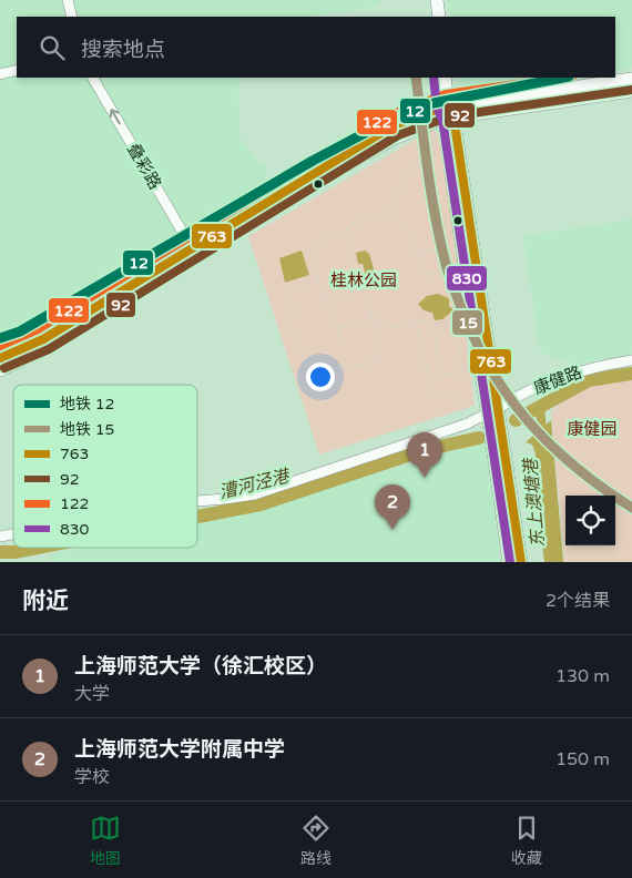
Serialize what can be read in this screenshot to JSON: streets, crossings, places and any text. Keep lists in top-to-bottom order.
{
  "streets": {
    "street": ["叠彩路", "康健路"]
  },
  "one_way": ["叠彩路"],
  "water": ["漕河泾港", "东上澳塘港"],
  "parks": ["桂林公园", "康健园"],
  "lines": [
    "metro line 12",
    "metro line 15",
    "transit line 122",
    "transit line 830",
    "transit line 92",
    "transit line 763"
  ],
  "legend": [
    "地铁 12",
    "地铁 15",
    "763",
    "92",
    "122",
    "830"
  ],
  "page": {
    "search": "搜索地点",
    "pins": ["1", "2"],
    "heading": ["附近", "2个结果"],
    "list": [
      {
        "mark": "1",
        "name": "上海师范大学（徐汇校区）",
        "note": "大学",
        "value": "130 m"
      },
      {
        "mark": "2",
        "name": "上海师范大学附属中学",
        "note": "学校",
        "value": "150 m"
      }
    ],
    "nav": ["地图", "路线", "收藏"]
  }
}
